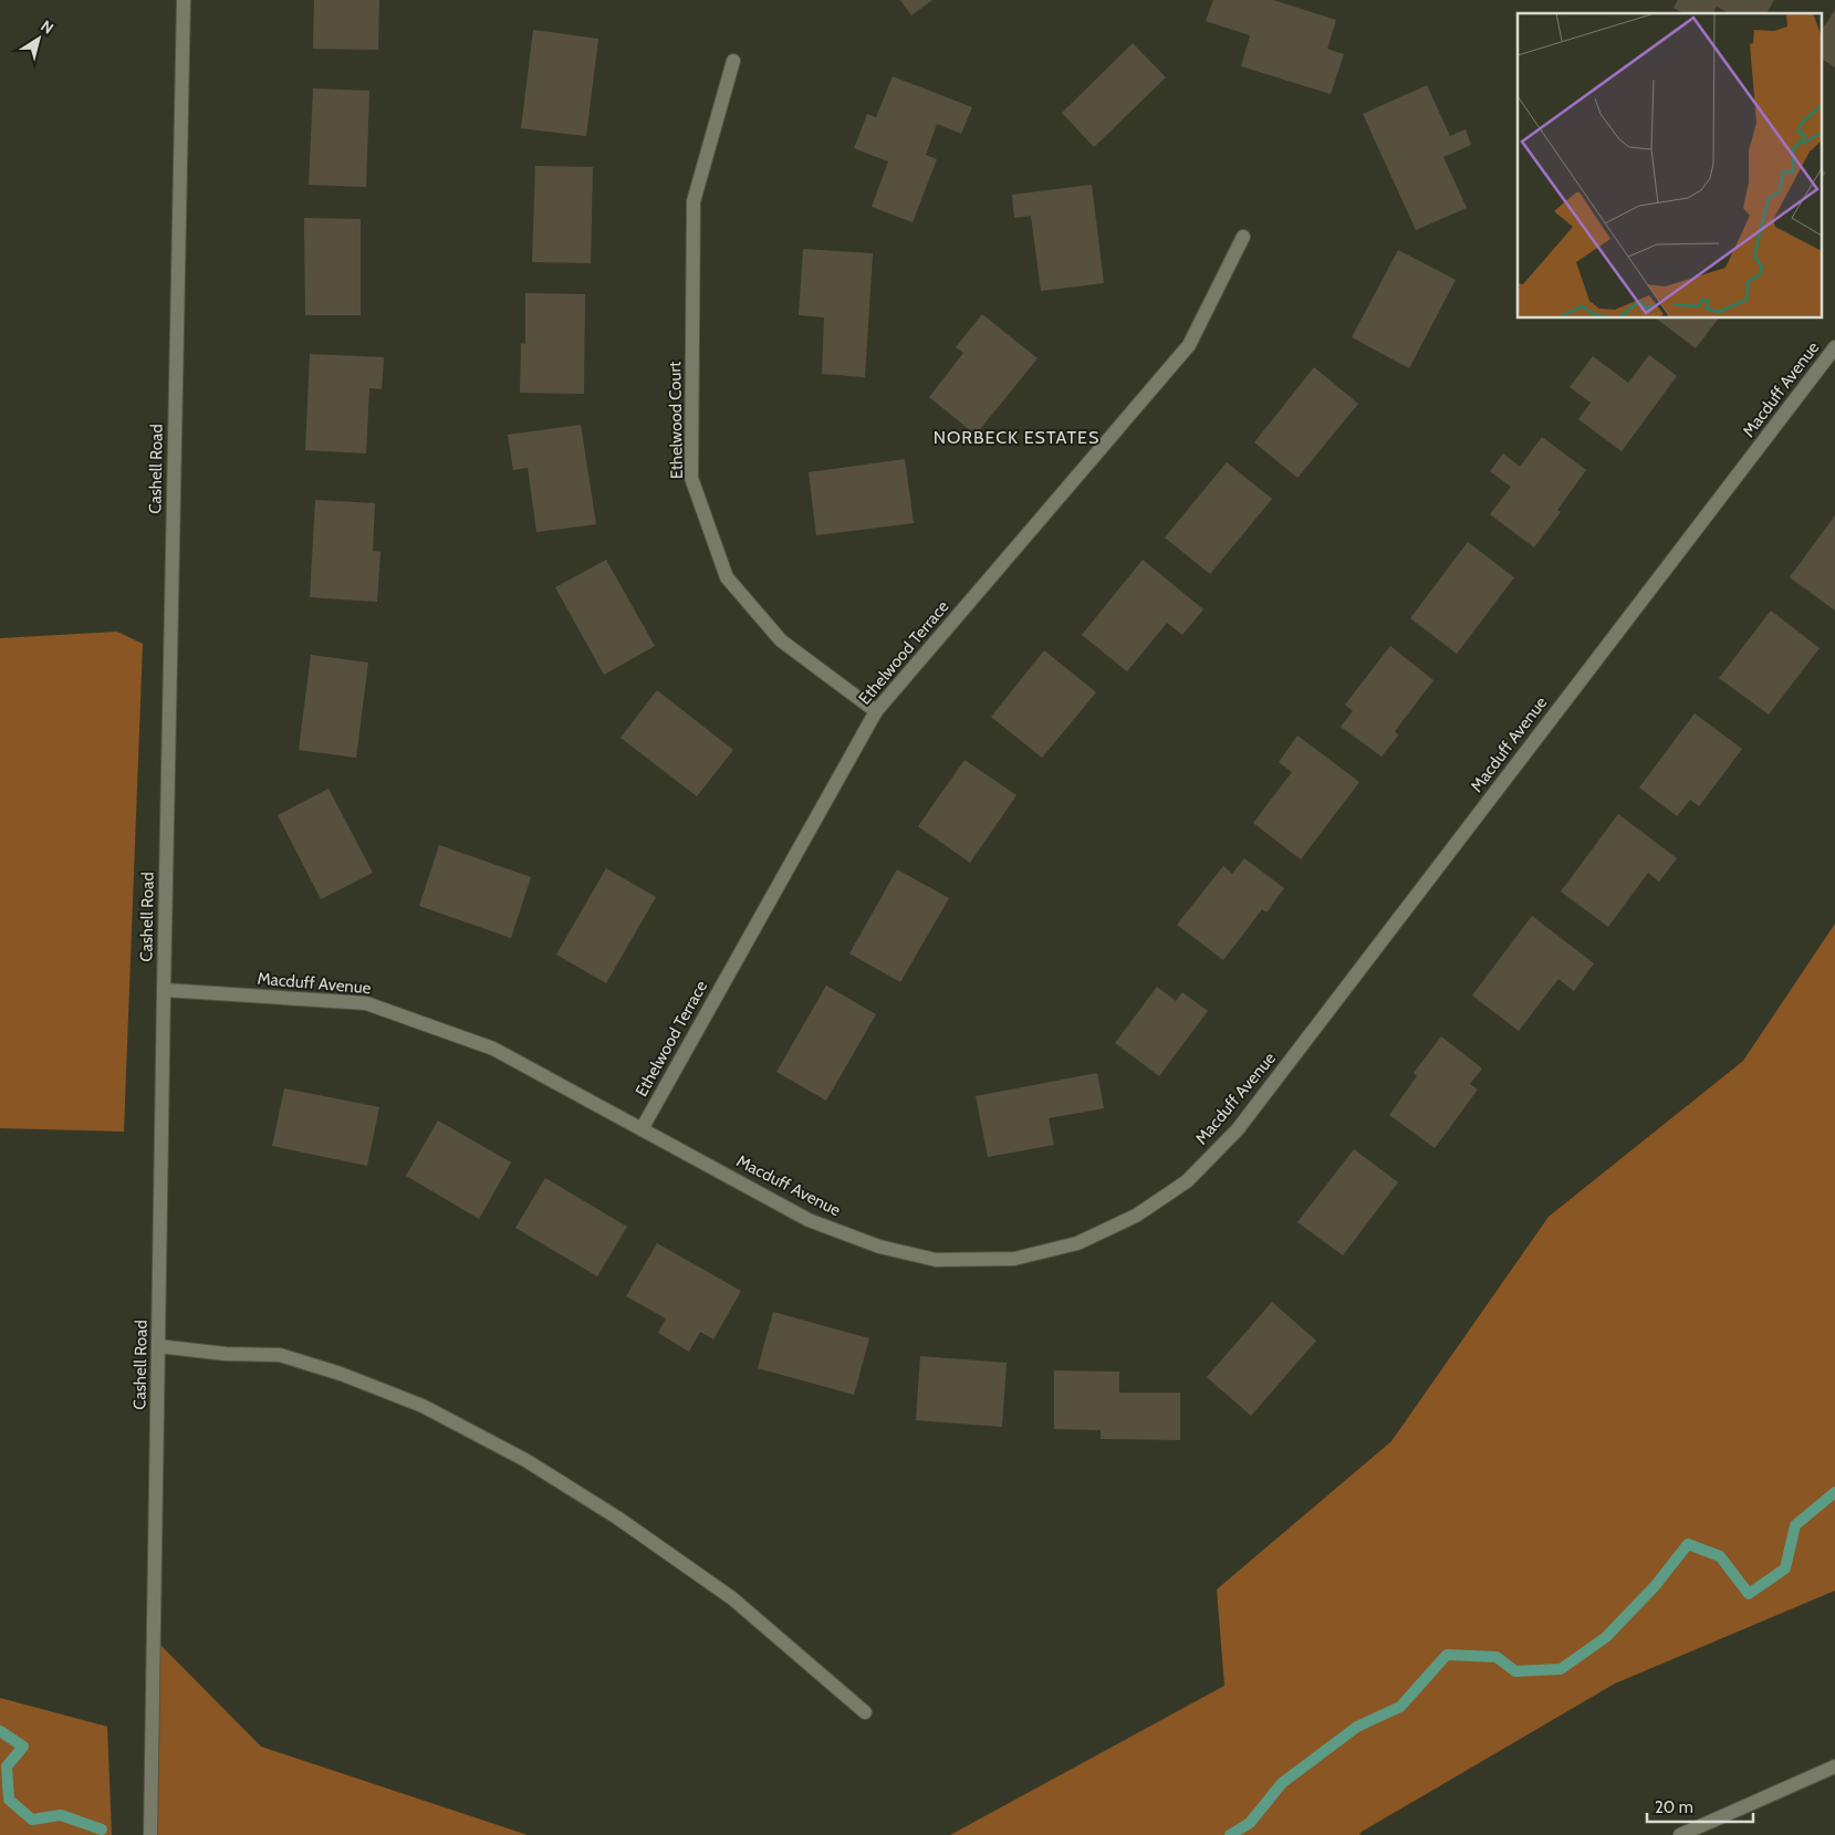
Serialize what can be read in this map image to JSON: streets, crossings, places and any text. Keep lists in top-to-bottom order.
{
  "streets": {
    "street": [
      "Macduff Avenue",
      "Ethelwood Court",
      "Cashell Road",
      "Ethelwood Terrace"
    ]
  },
  "crossings": [
    ["Macduff Avenue", "Cashell Road"],
    ["Macduff Avenue", "Ethelwood Terrace"],
    ["Ethelwood Court", "Ethelwood Terrace"]
  ],
  "districts": ["NORBECK ESTATES"],
  "scale_bar": "20 m",
  "north": "top right"
}
